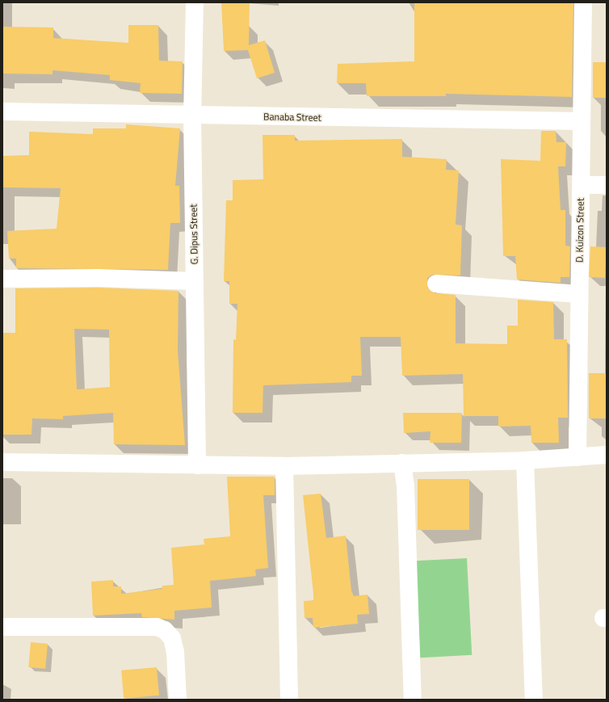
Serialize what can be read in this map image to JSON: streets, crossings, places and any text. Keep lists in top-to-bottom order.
{
  "streets": {
    "street": ["Banaba Street", "D. Kuizon Street", "G. Dipus Street"]
  },
  "crossings": [
    ["Banaba Street", "D. Kuizon Street"],
    ["Banaba Street", "G. Dipus Street"]
  ]
}
